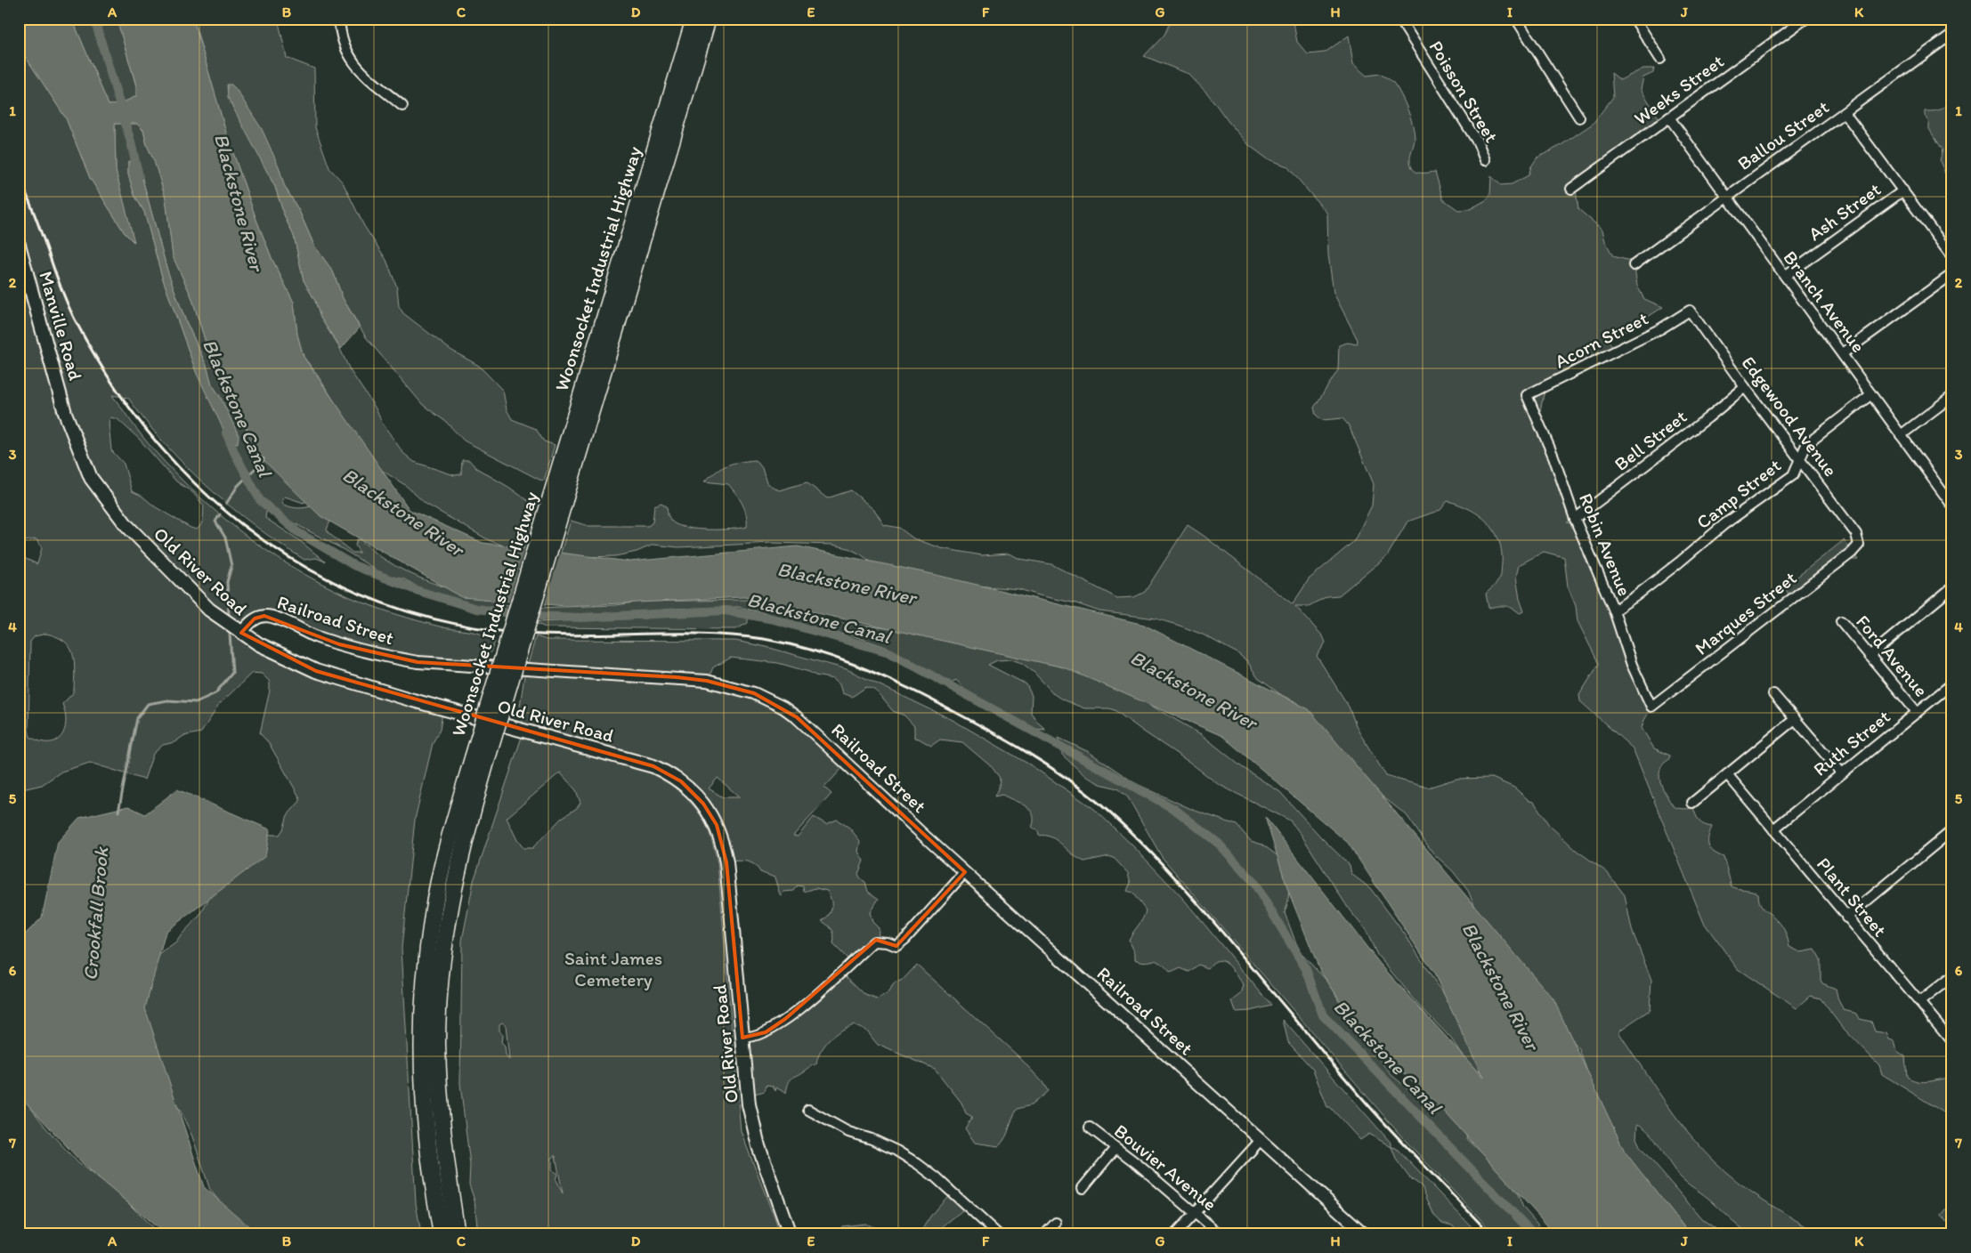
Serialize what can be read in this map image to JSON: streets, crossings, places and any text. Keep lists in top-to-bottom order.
{
  "streets": {
    "highway": ["Woonsocket Industrial Highway"],
    "main road": ["Manville Road", "Old River Road"],
    "street": [
      "Weeks Street",
      "Poisson Street",
      "Ballou Street",
      "Ash Street",
      "Branch Avenue",
      "Acorn Street",
      "Edgewood Avenue",
      "Bell Street",
      "Camp Street",
      "Robin Avenue",
      "Marques Street",
      "Railroad Street",
      "Ford Avenue",
      "Ruth Street",
      "Plant Street",
      "Bouvier Avenue"
    ]
  },
  "crossings": [
    ["Weeks Street", "Branch Avenue"],
    ["Ballou Street", "Branch Avenue"],
    ["Ash Street", "Branch Avenue"],
    ["Branch Avenue", "Camp Street"],
    ["Manville Road", "Old River Road"],
    ["Acorn Street", "Edgewood Avenue"],
    ["Acorn Street", "Robin Avenue"],
    ["Edgewood Avenue", "Bell Street"],
    ["Edgewood Avenue", "Camp Street"],
    ["Edgewood Avenue", "Marques Street"],
    ["Bell Street", "Robin Avenue"],
    ["Camp Street", "Robin Avenue"],
    ["Robin Avenue", "Marques Street"],
    ["Old River Road", "Railroad Street"],
    ["Ford Avenue", "Ruth Street"],
    ["Ruth Street", "Plant Street"]
  ],
  "water": ["Blackstone River", "Blackstone Canal", "Crookfall Brook"],
  "parks": ["Saint James Cemetery"],
  "grid": {
    "columns": [
      "A",
      "B",
      "C",
      "D",
      "E",
      "F",
      "G",
      "H",
      "I",
      "J",
      "K"
    ],
    "rows": [
      "1",
      "2",
      "3",
      "4",
      "5",
      "6",
      "7"
    ]
  }
}
